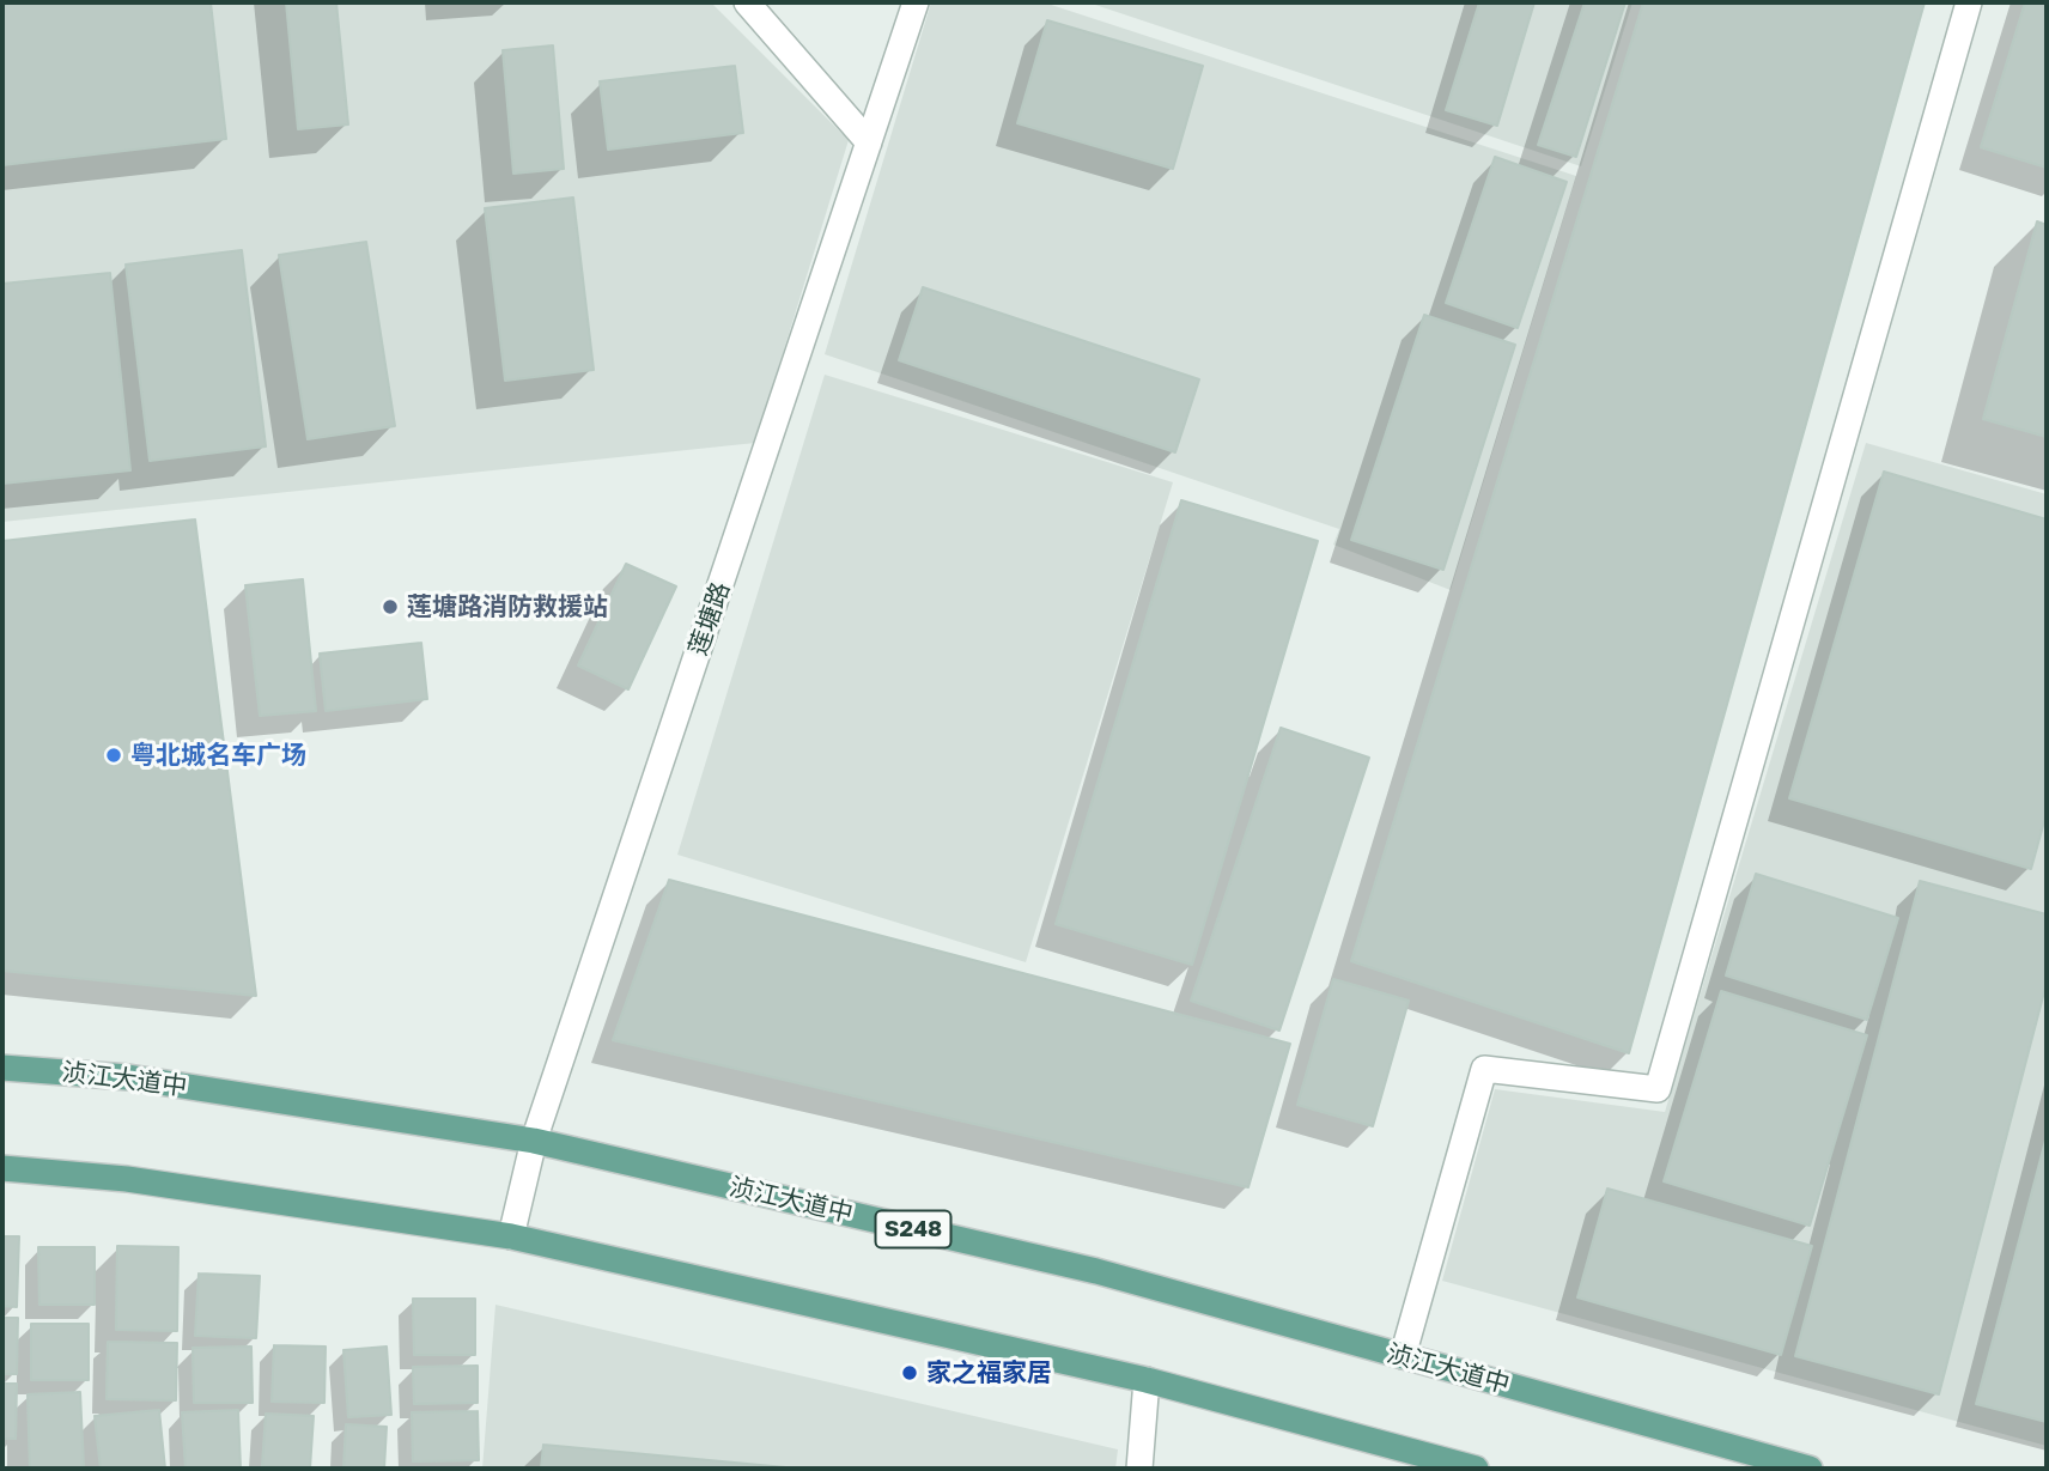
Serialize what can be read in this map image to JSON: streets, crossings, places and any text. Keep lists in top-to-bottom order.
{
  "streets": {
    "main road": ["浈江大道中", "S248"],
    "street": ["莲塘路"]
  },
  "crossings": [
    ["莲塘路", "浈江大道中"]
  ],
  "places": ["莲塘路消防救援站", "粤北城名车广场", "家之福家居"]
}
